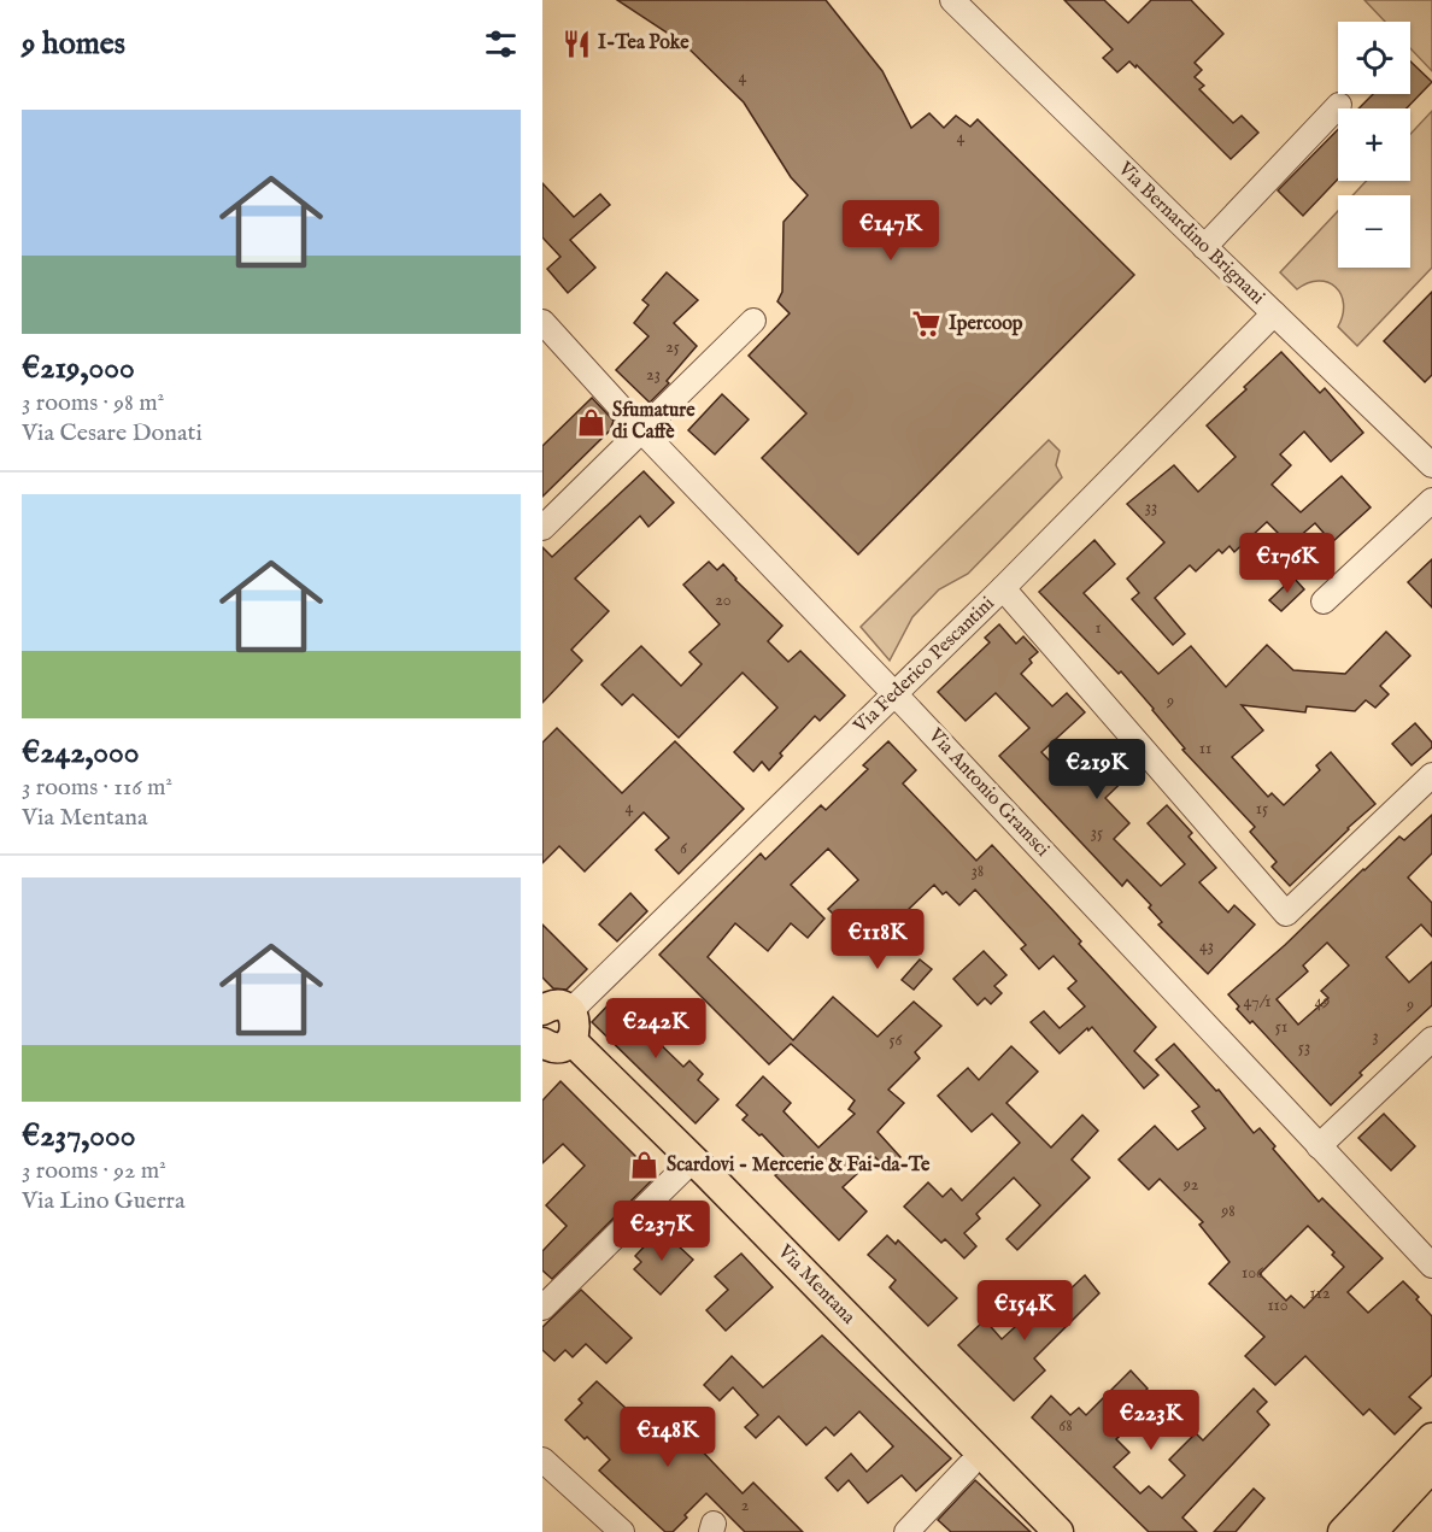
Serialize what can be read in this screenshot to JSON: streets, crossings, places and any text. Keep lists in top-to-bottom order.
{
  "streets": {
    "main road": ["Via Mentana"],
    "street": ["Via Bernardino Brignani", "Via Federico Pescantini", "Via Antonio Gramsci"]
  },
  "crossings": [
    ["Via Bernardino Brignani", "Via Federico Pescantini"],
    ["Via Federico Pescantini", "Via Antonio Gramsci"]
  ],
  "places": {
    "restaurant": ["I-Tea Poke"],
    "supermarket": ["Ipercoop"],
    "shop": ["Sfumature di Caffè", "Scardovi - Mercerie & Fai-da-Te"]
  },
  "house_numbers": [
    "4",
    "4",
    "25",
    "23",
    "33",
    "20",
    "1",
    "9",
    "11",
    "4",
    "15",
    "35",
    "6",
    "38",
    "43",
    "47/1",
    "49",
    "9",
    "51",
    "3",
    "56",
    "53",
    "92",
    "98",
    "106",
    "112",
    "110",
    "68",
    "2"
  ],
  "page": {
    "heading": "9 homes",
    "map_buttons": ["+", "−"],
    "list": [
      {
        "name": "€219,000",
        "note": "3 rooms · 98 m² · Via Cesare Donati"
      },
      {
        "name": "€242,000",
        "note": "3 rooms · 116 m² · Via Mentana"
      },
      {
        "name": "€237,000",
        "note": "3 rooms · 92 m² · Via Lino Guerra"
      }
    ],
    "price": [
      "€147K",
      "€176K",
      "€219K",
      "€118K",
      "€242K",
      "€237K",
      "€154K",
      "€223K",
      "€148K"
    ]
  }
}
